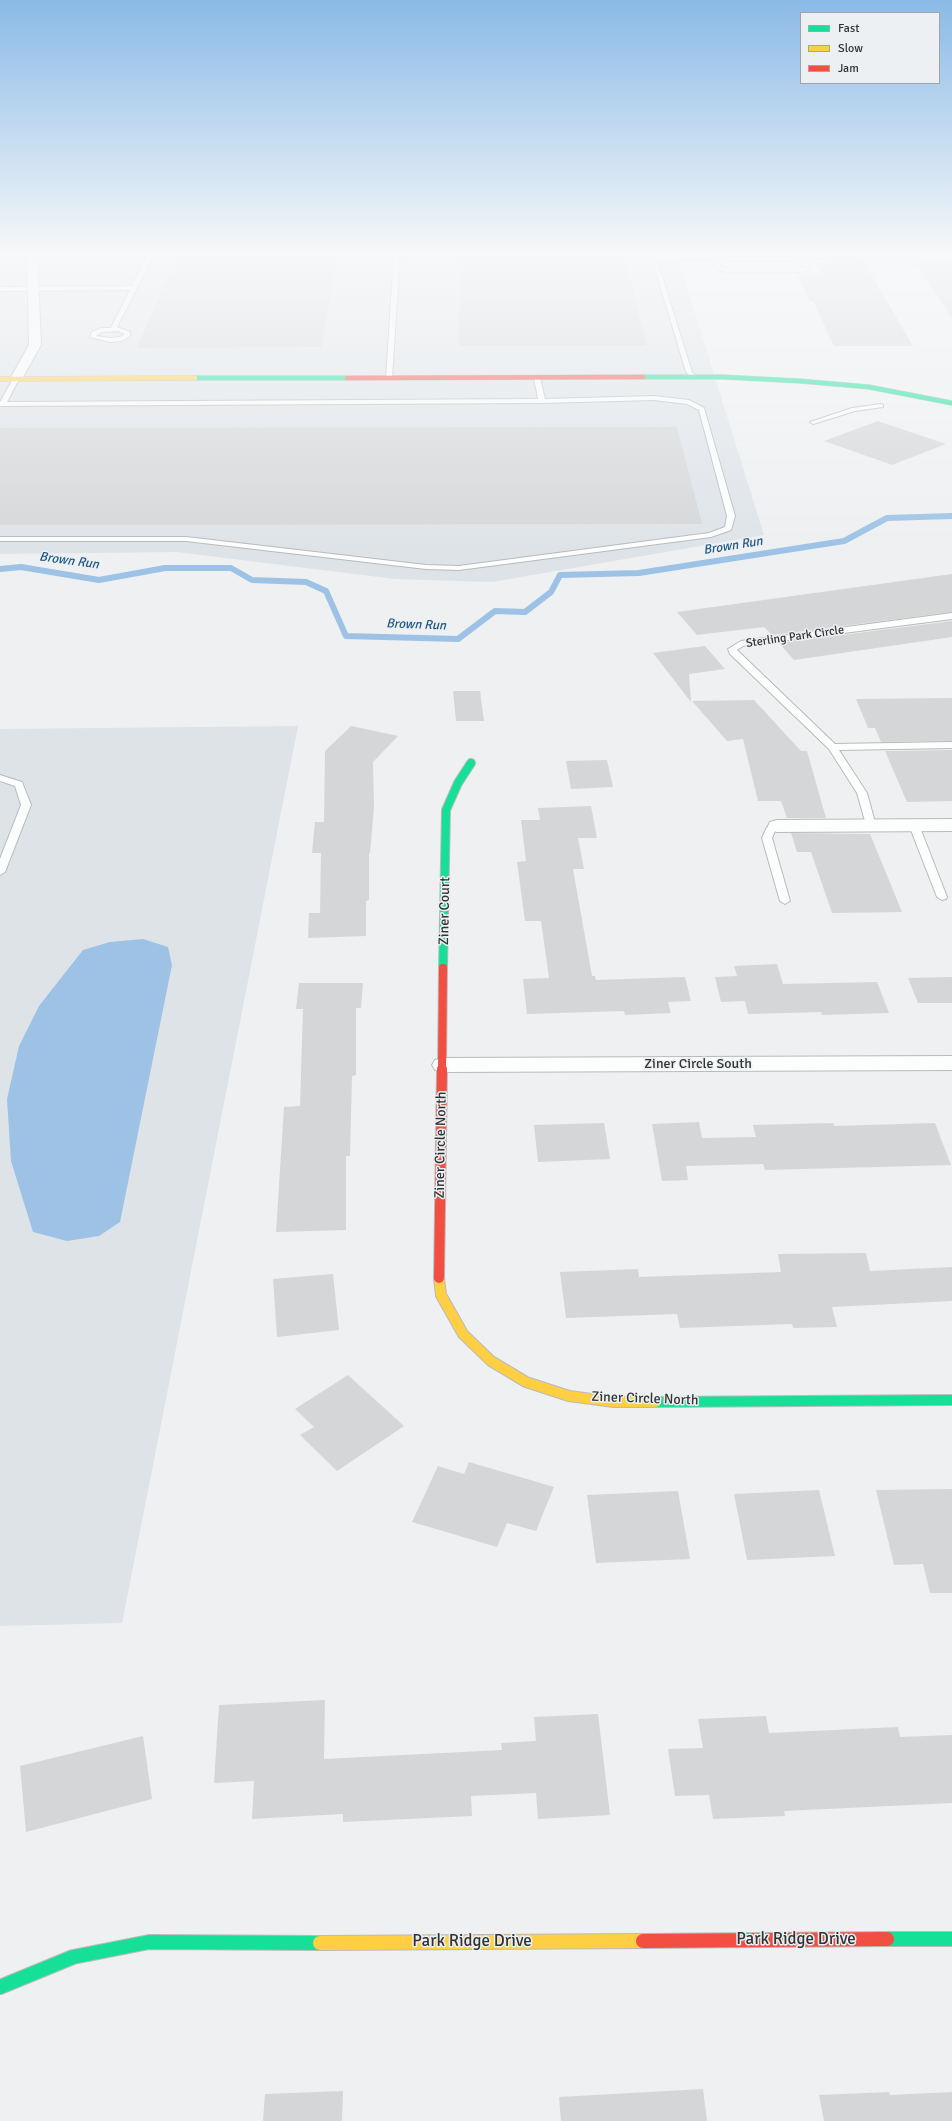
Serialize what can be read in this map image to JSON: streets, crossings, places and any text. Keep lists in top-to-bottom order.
{
  "streets": {
    "street": [
      "Ziner Court",
      "Ziner Circle South",
      "Ziner Circle North",
      "Park Ridge Drive"
    ],
    "lane": ["Sterling Park Circle"]
  },
  "crossings": [
    ["Ziner Court", "Ziner Circle South"],
    ["Ziner Court", "Ziner Circle North"],
    ["Ziner Circle South", "Ziner Circle North"]
  ],
  "water": ["Brown Run"],
  "legend": ["Fast", "Slow", "Jam"]
}
